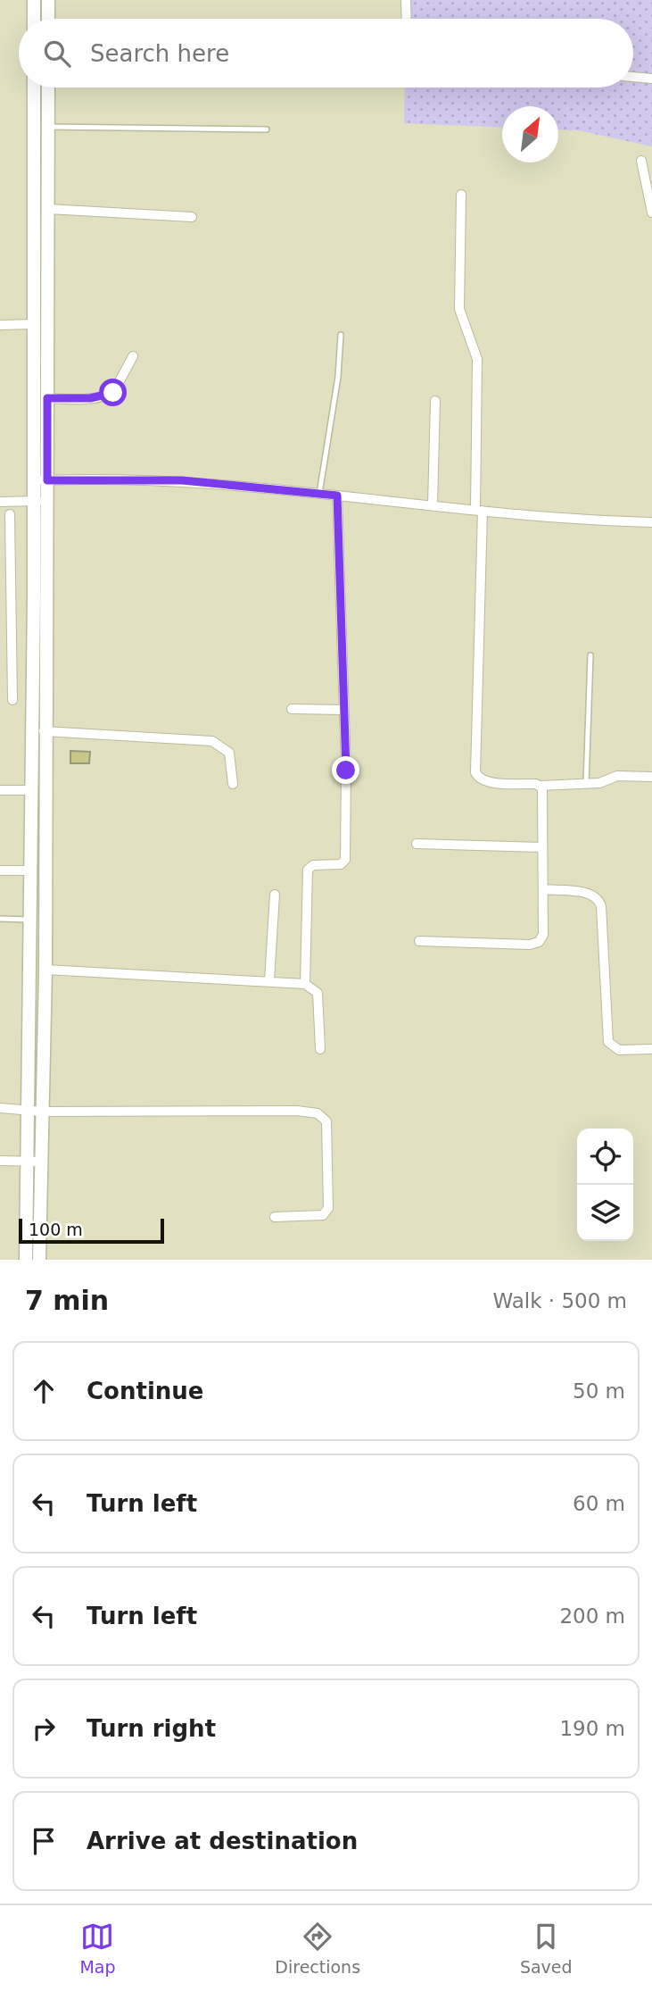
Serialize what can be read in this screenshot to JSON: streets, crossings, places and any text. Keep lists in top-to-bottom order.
{
  "scale_bar": "100 m",
  "north": "top right",
  "page": {
    "search": "Search here",
    "scale": "100 m",
    "heading": ["7 min", "Walk · 500 m"],
    "list": [
      ["Continue", "50 m"],
      ["Turn left", "60 m"],
      ["Turn left", "200 m"],
      ["Turn right", "190 m"],
      "Arrive at destination"
    ],
    "nav": ["Map", "Directions", "Saved"]
  }
}
